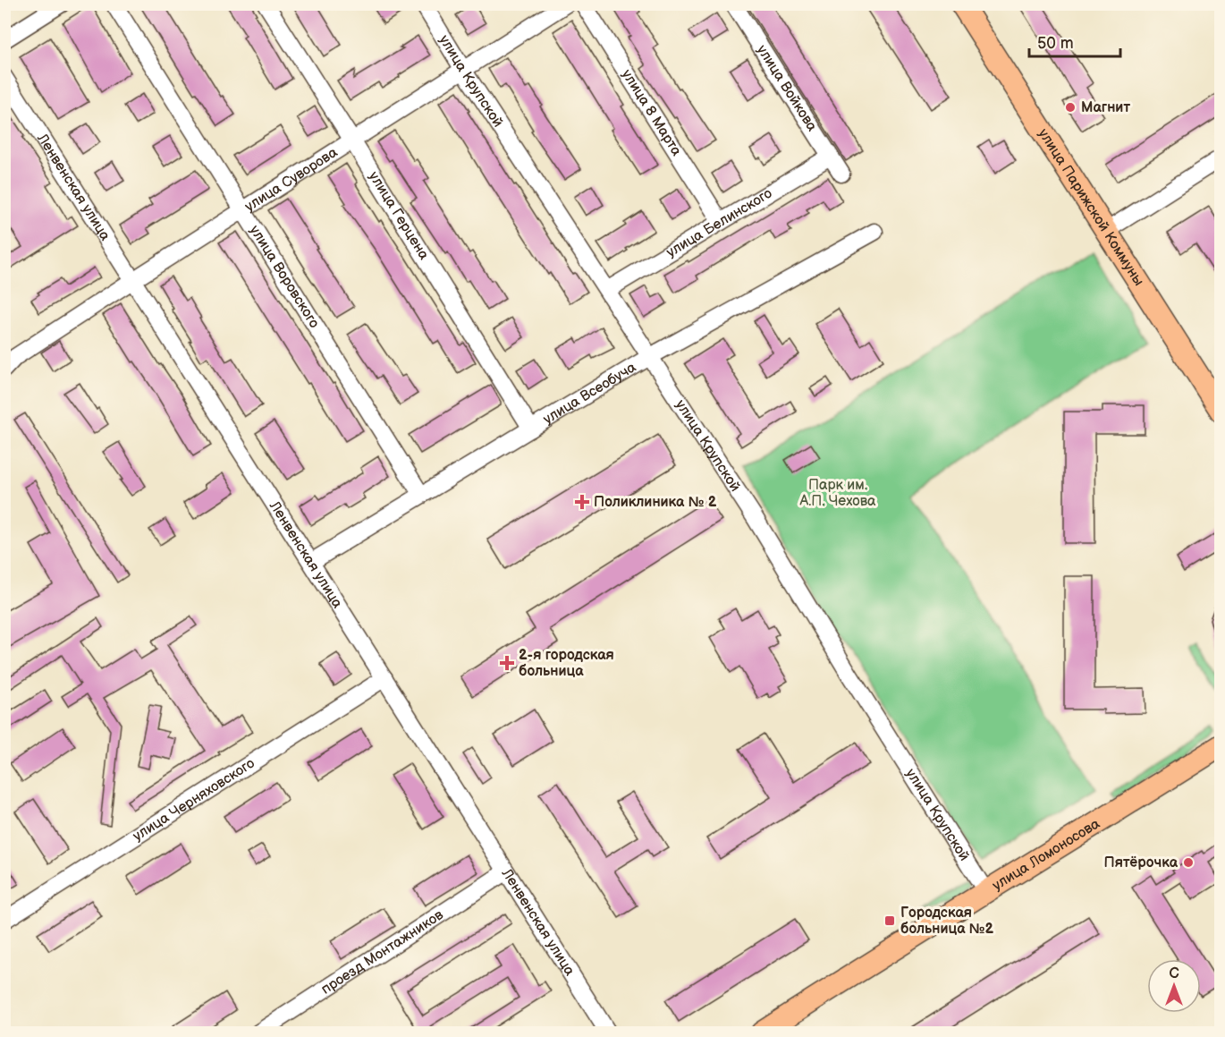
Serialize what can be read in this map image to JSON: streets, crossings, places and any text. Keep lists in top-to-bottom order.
{
  "streets": {
    "main road": ["улица Парижской Коммуны", "улица Ломоносова"],
    "street": [
      "улица Крупской",
      "улица Войкова",
      "улица 8 Марта",
      "улица Суворова",
      "Ленвенская улица",
      "улица Герцена",
      "улица Белинского",
      "улица Воровского",
      "улица Всеобуча",
      "улица Черняховского",
      "проезд Монтажников"
    ]
  },
  "crossings": [
    ["улица Крупской", "улица Суворова"],
    ["улица Крупской", "улица Белинского"],
    ["улица Крупской", "улица Всеобуча"],
    ["улица Крупской", "улица Ломоносова"],
    ["улица Войкова", "улица Белинского"],
    ["улица 8 Марта", "улица Белинского"],
    ["улица Суворова", "Ленвенская улица"],
    ["улица Суворова", "улица Герцена"],
    ["улица Суворова", "улица Воровского"],
    ["Ленвенская улица", "улица Всеобуча"],
    ["Ленвенская улица", "улица Черняховского"],
    ["Ленвенская улица", "проезд Монтажников"],
    ["улица Герцена", "улица Всеобуча"],
    ["улица Воровского", "улица Всеобуча"]
  ],
  "parks": ["Парк им. А.П. Чехова"],
  "places": {
    "other": ["Магнит", "Пятёрочка"],
    "health": ["Поликлиника № 2", "2-я городская больница"],
    "transit": ["Городская больница №2"]
  },
  "scale_bar": "50 m",
  "north": "top"
}
